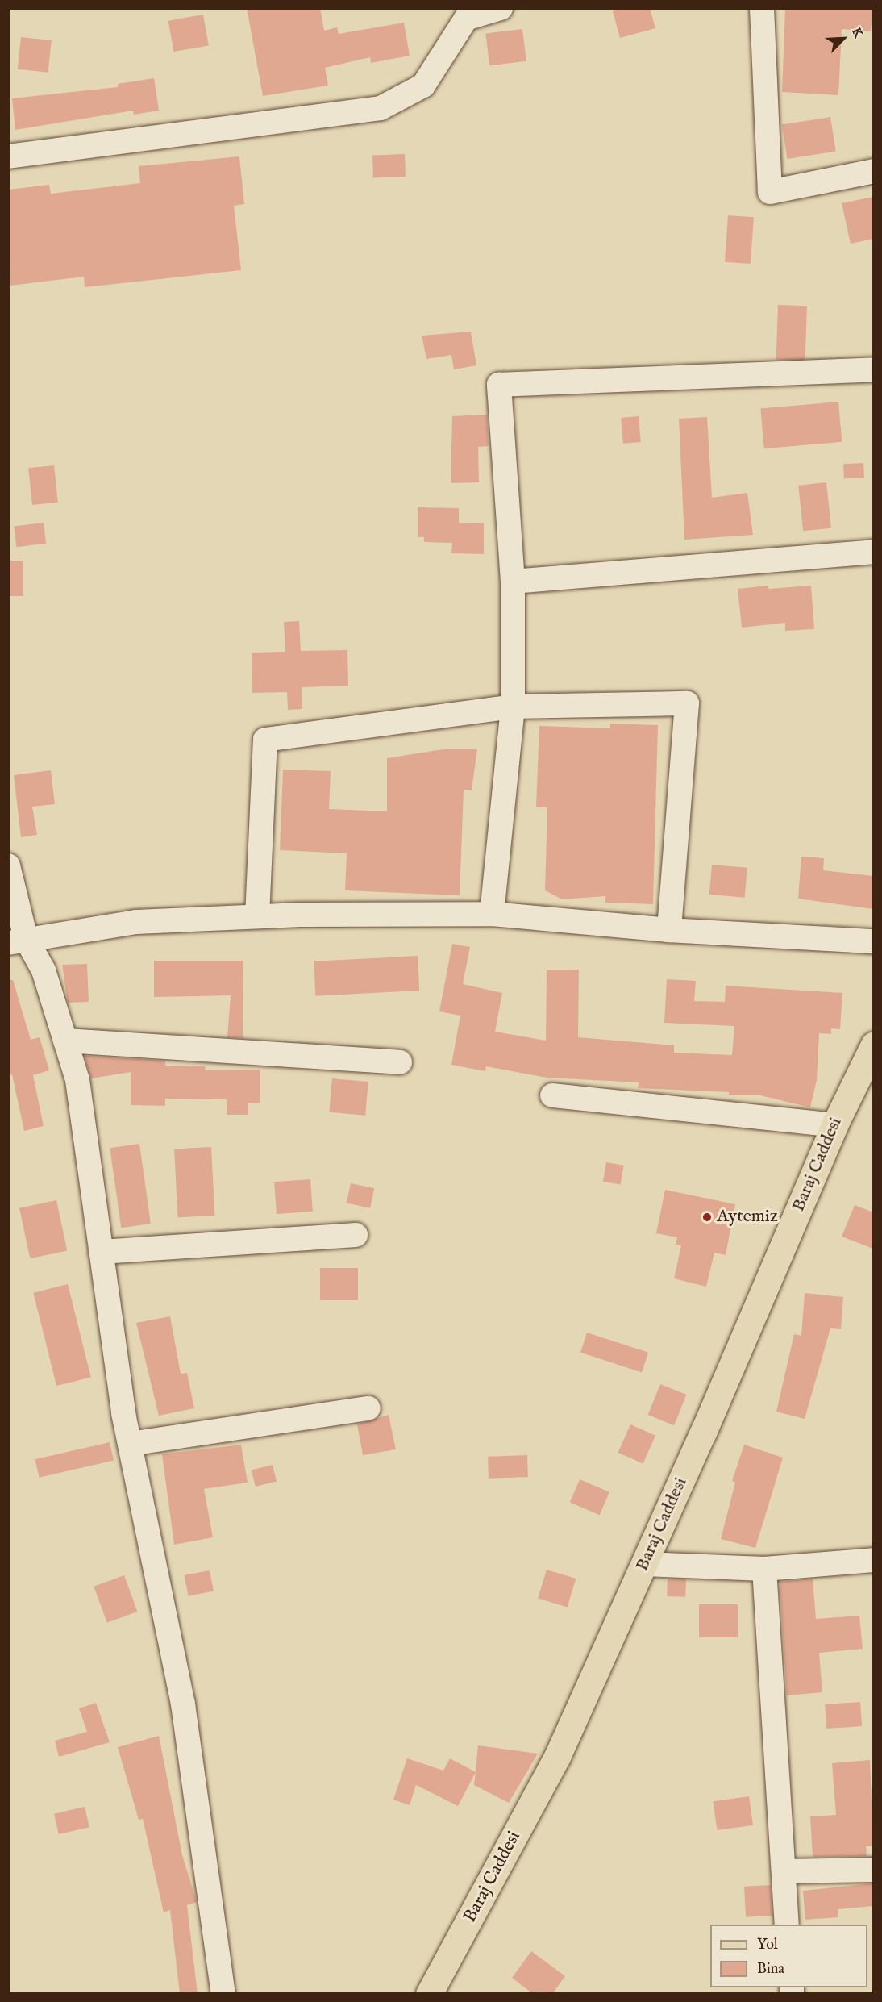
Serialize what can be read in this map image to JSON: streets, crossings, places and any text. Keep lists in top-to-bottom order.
{
  "streets": {
    "main road": ["Baraj Caddesi"]
  },
  "places": ["Aytemiz"],
  "legend": ["Yol", "Bina"],
  "north": "top right"
}
